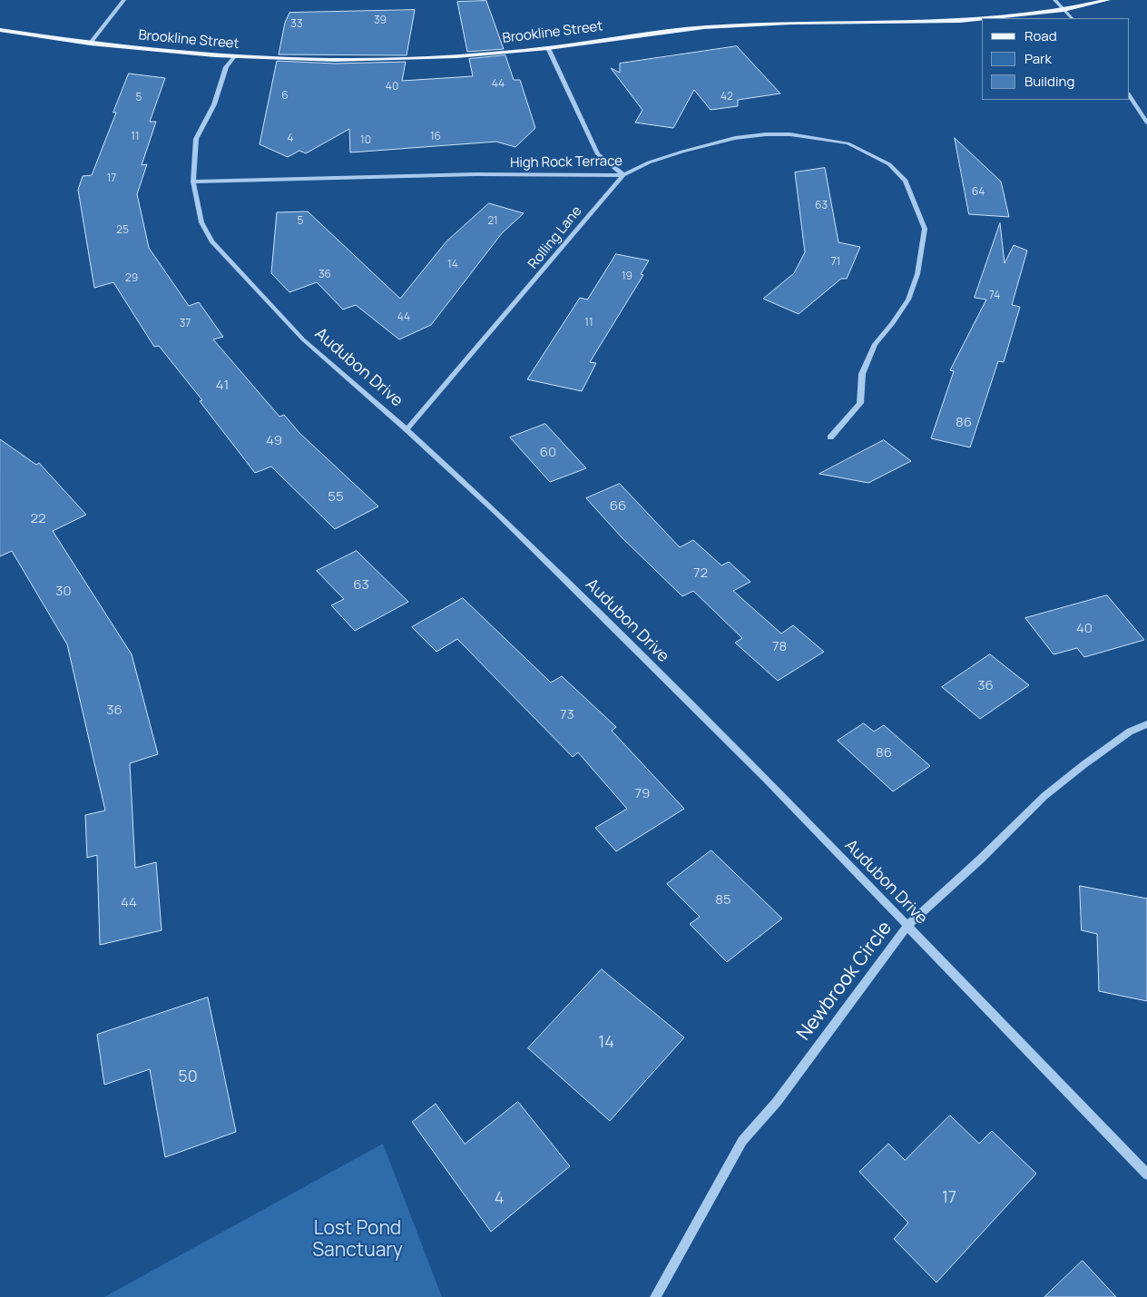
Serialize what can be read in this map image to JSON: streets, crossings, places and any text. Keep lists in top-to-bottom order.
{
  "streets": {
    "main road": ["Brookline Street"],
    "street": [
      "High Rock Terrace",
      "Rolling Lane",
      "Audubon Drive",
      "Newbrook Circle"
    ]
  },
  "crossings": [
    ["Brookline Street", "Audubon Drive"],
    ["High Rock Terrace", "Rolling Lane"],
    ["High Rock Terrace", "Audubon Drive"],
    ["Rolling Lane", "Audubon Drive"],
    ["Audubon Drive", "Newbrook Circle"]
  ],
  "parks": ["Lost Pond Sanctuary"],
  "house_numbers": [
    "39",
    "33",
    "44",
    "40",
    "6",
    "42",
    "5",
    "11",
    "16",
    "4",
    "10",
    "17",
    "64",
    "63",
    "5",
    "21",
    "25",
    "71",
    "14",
    "36",
    "19",
    "29",
    "74",
    "44",
    "11",
    "37",
    "41",
    "86",
    "49",
    "60",
    "55",
    "66",
    "22",
    "72",
    "63",
    "30",
    "40",
    "78",
    "36",
    "36",
    "73",
    "86",
    "79",
    "85",
    "44",
    "14",
    "50",
    "17",
    "4"
  ],
  "legend": ["Road", "Park", "Building"]
}
